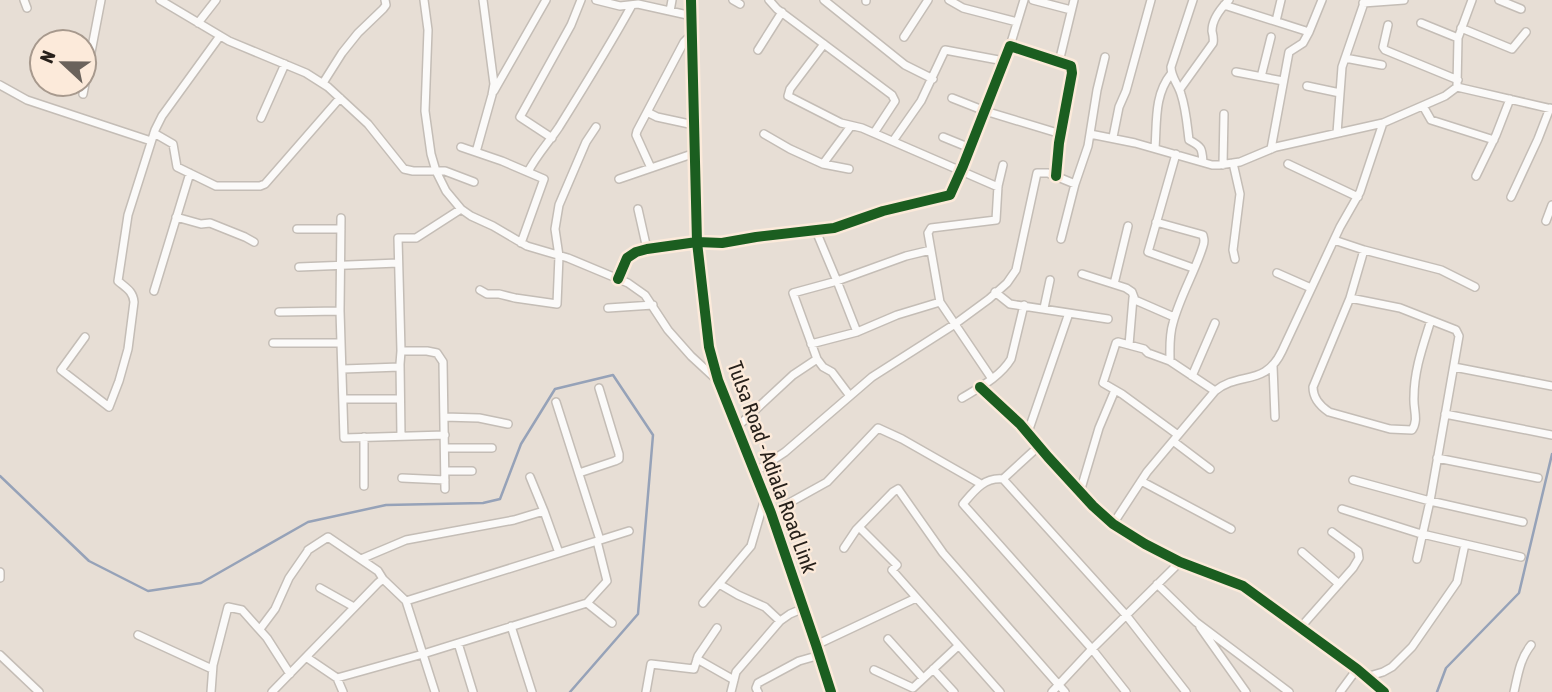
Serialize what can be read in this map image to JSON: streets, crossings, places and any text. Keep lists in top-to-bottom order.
{
  "streets": {
    "street": ["Tulsa Road - Adiala Road Link"]
  },
  "north": "left"
}
